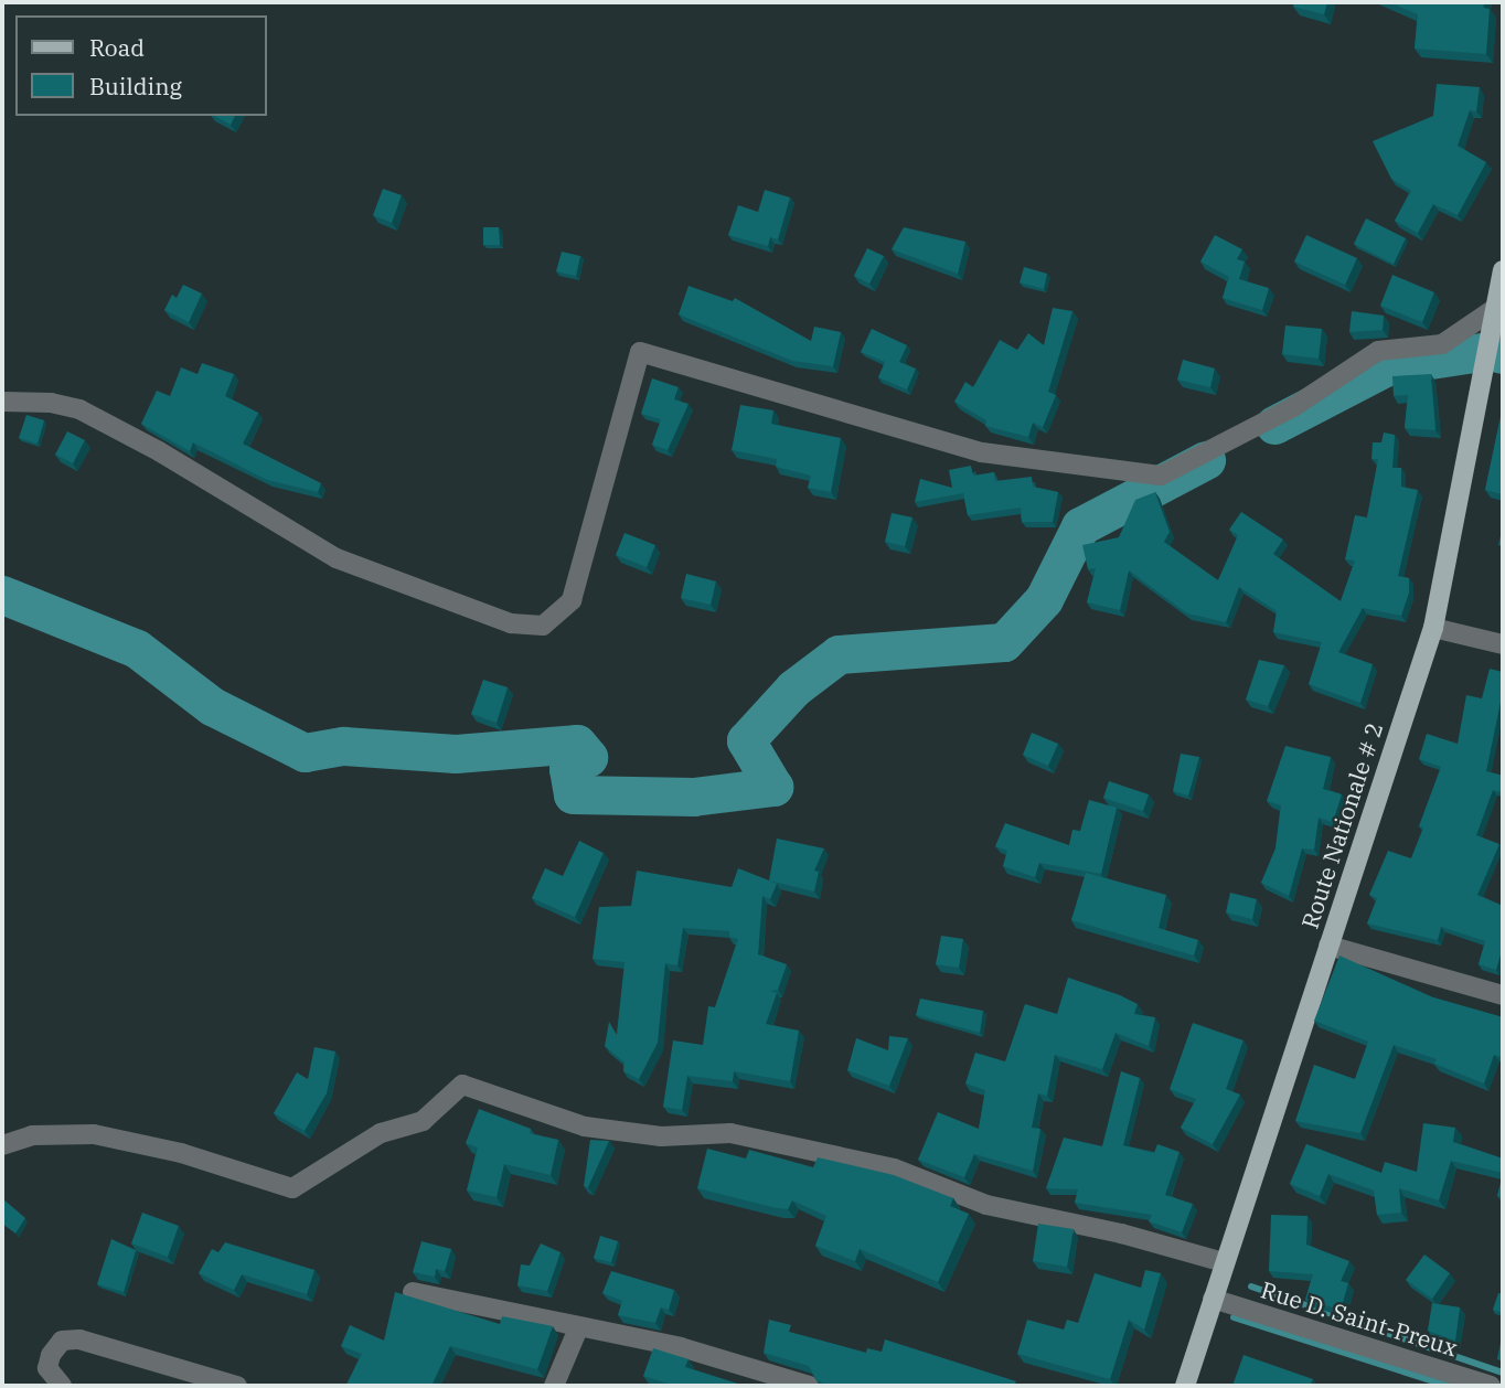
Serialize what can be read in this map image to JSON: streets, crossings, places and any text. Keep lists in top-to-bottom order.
{
  "streets": {
    "main road": ["Route Nationale # 2"],
    "street": ["Rue D. Saint-Preux"]
  },
  "crossings": [
    ["Route Nationale # 2", "Rue D. Saint-Preux"]
  ],
  "legend": ["Road", "Building"]
}
